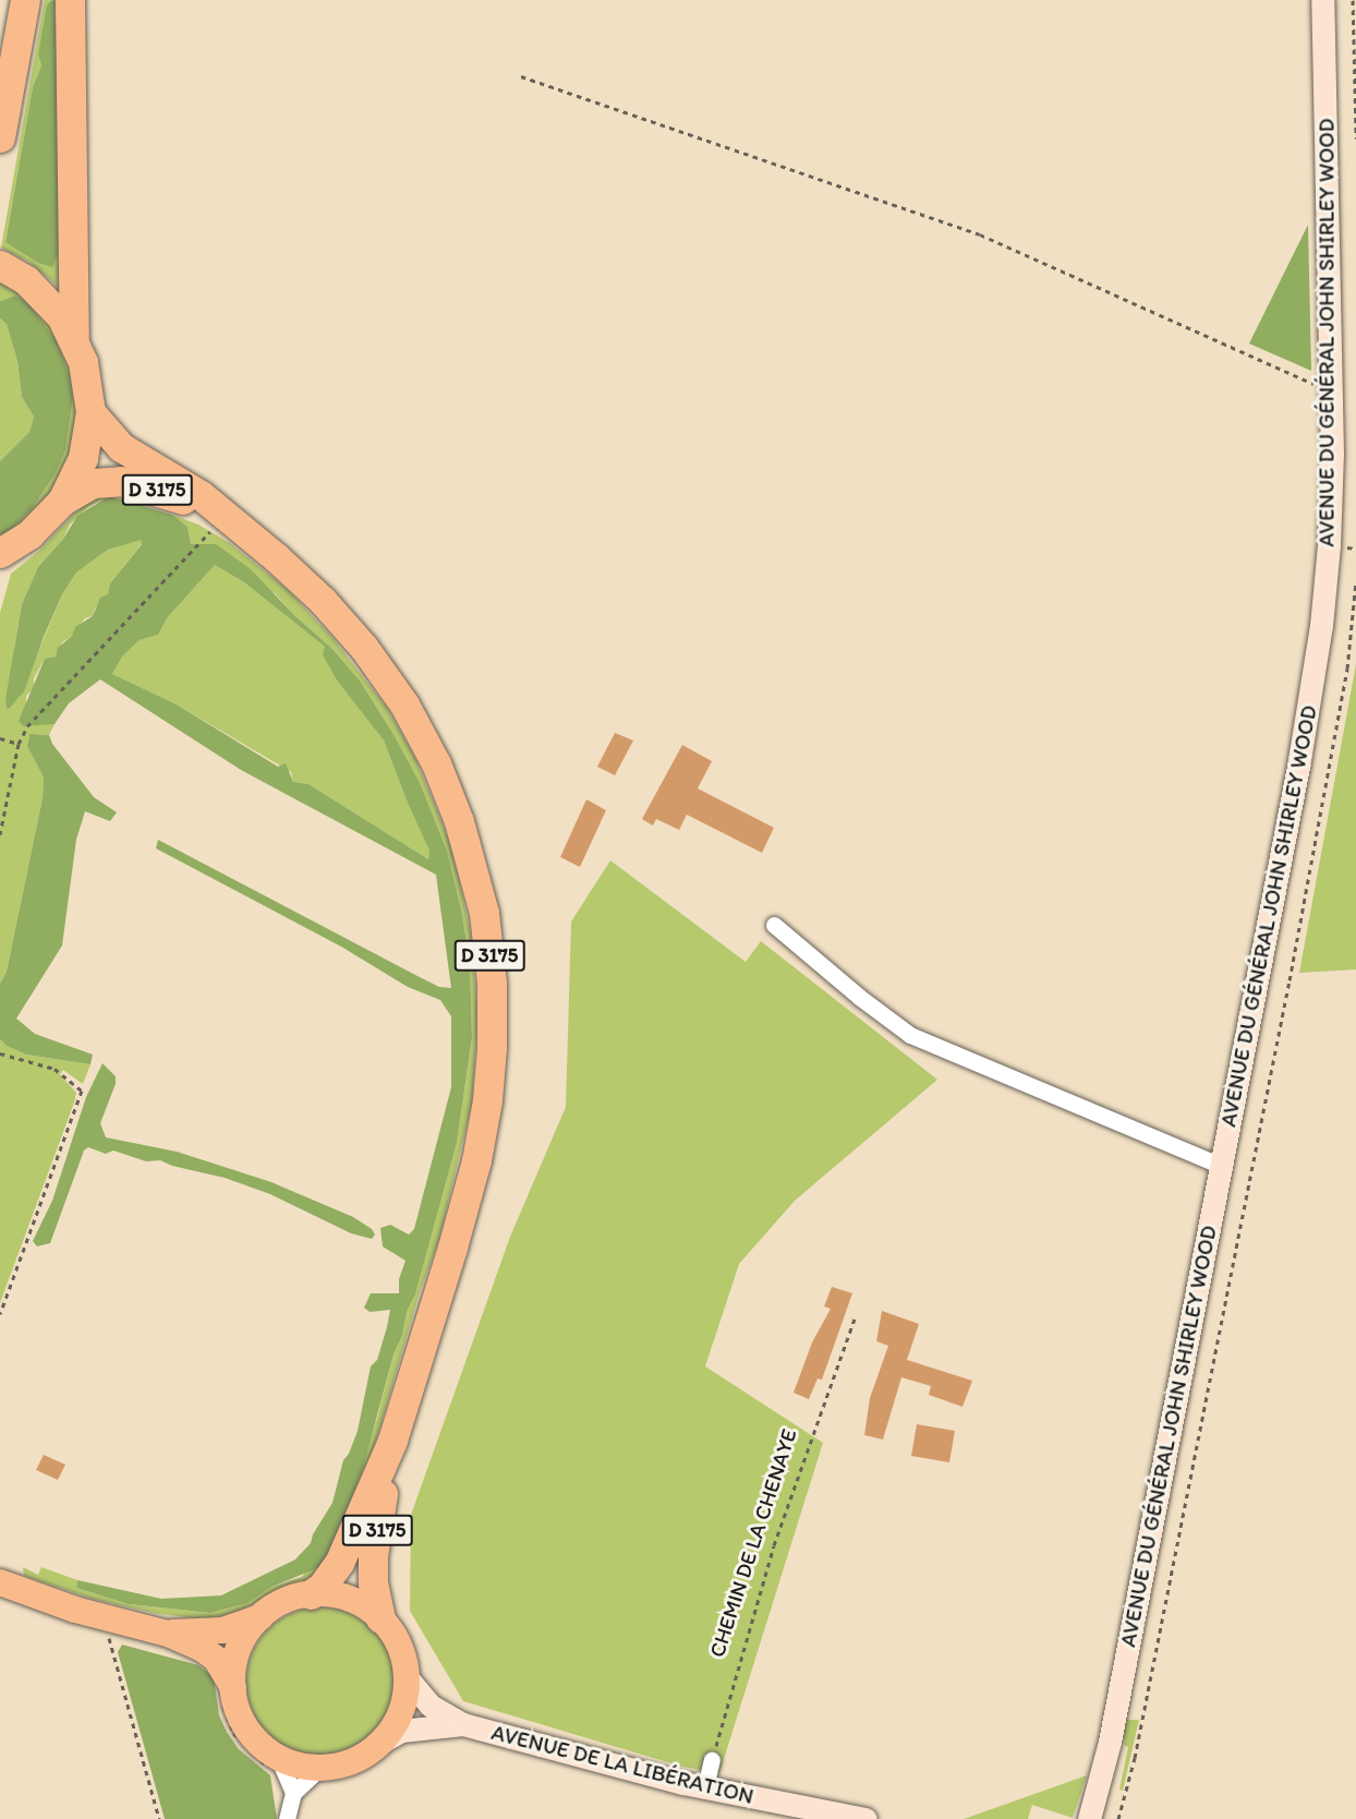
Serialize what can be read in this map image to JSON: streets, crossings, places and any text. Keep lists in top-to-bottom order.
{
  "streets": {
    "highway": ["D 3175"],
    "street": ["AVENUE DU GÉNÉRAL JOHN SHIRLEY WOOD", "AVENUE DE LA LIBÉRATION"],
    "path": ["CHEMIN DE LA CHENAYE"]
  },
  "crossings": [
    ["D 3175", "AVENUE DE LA LIBÉRATION"]
  ]
}
